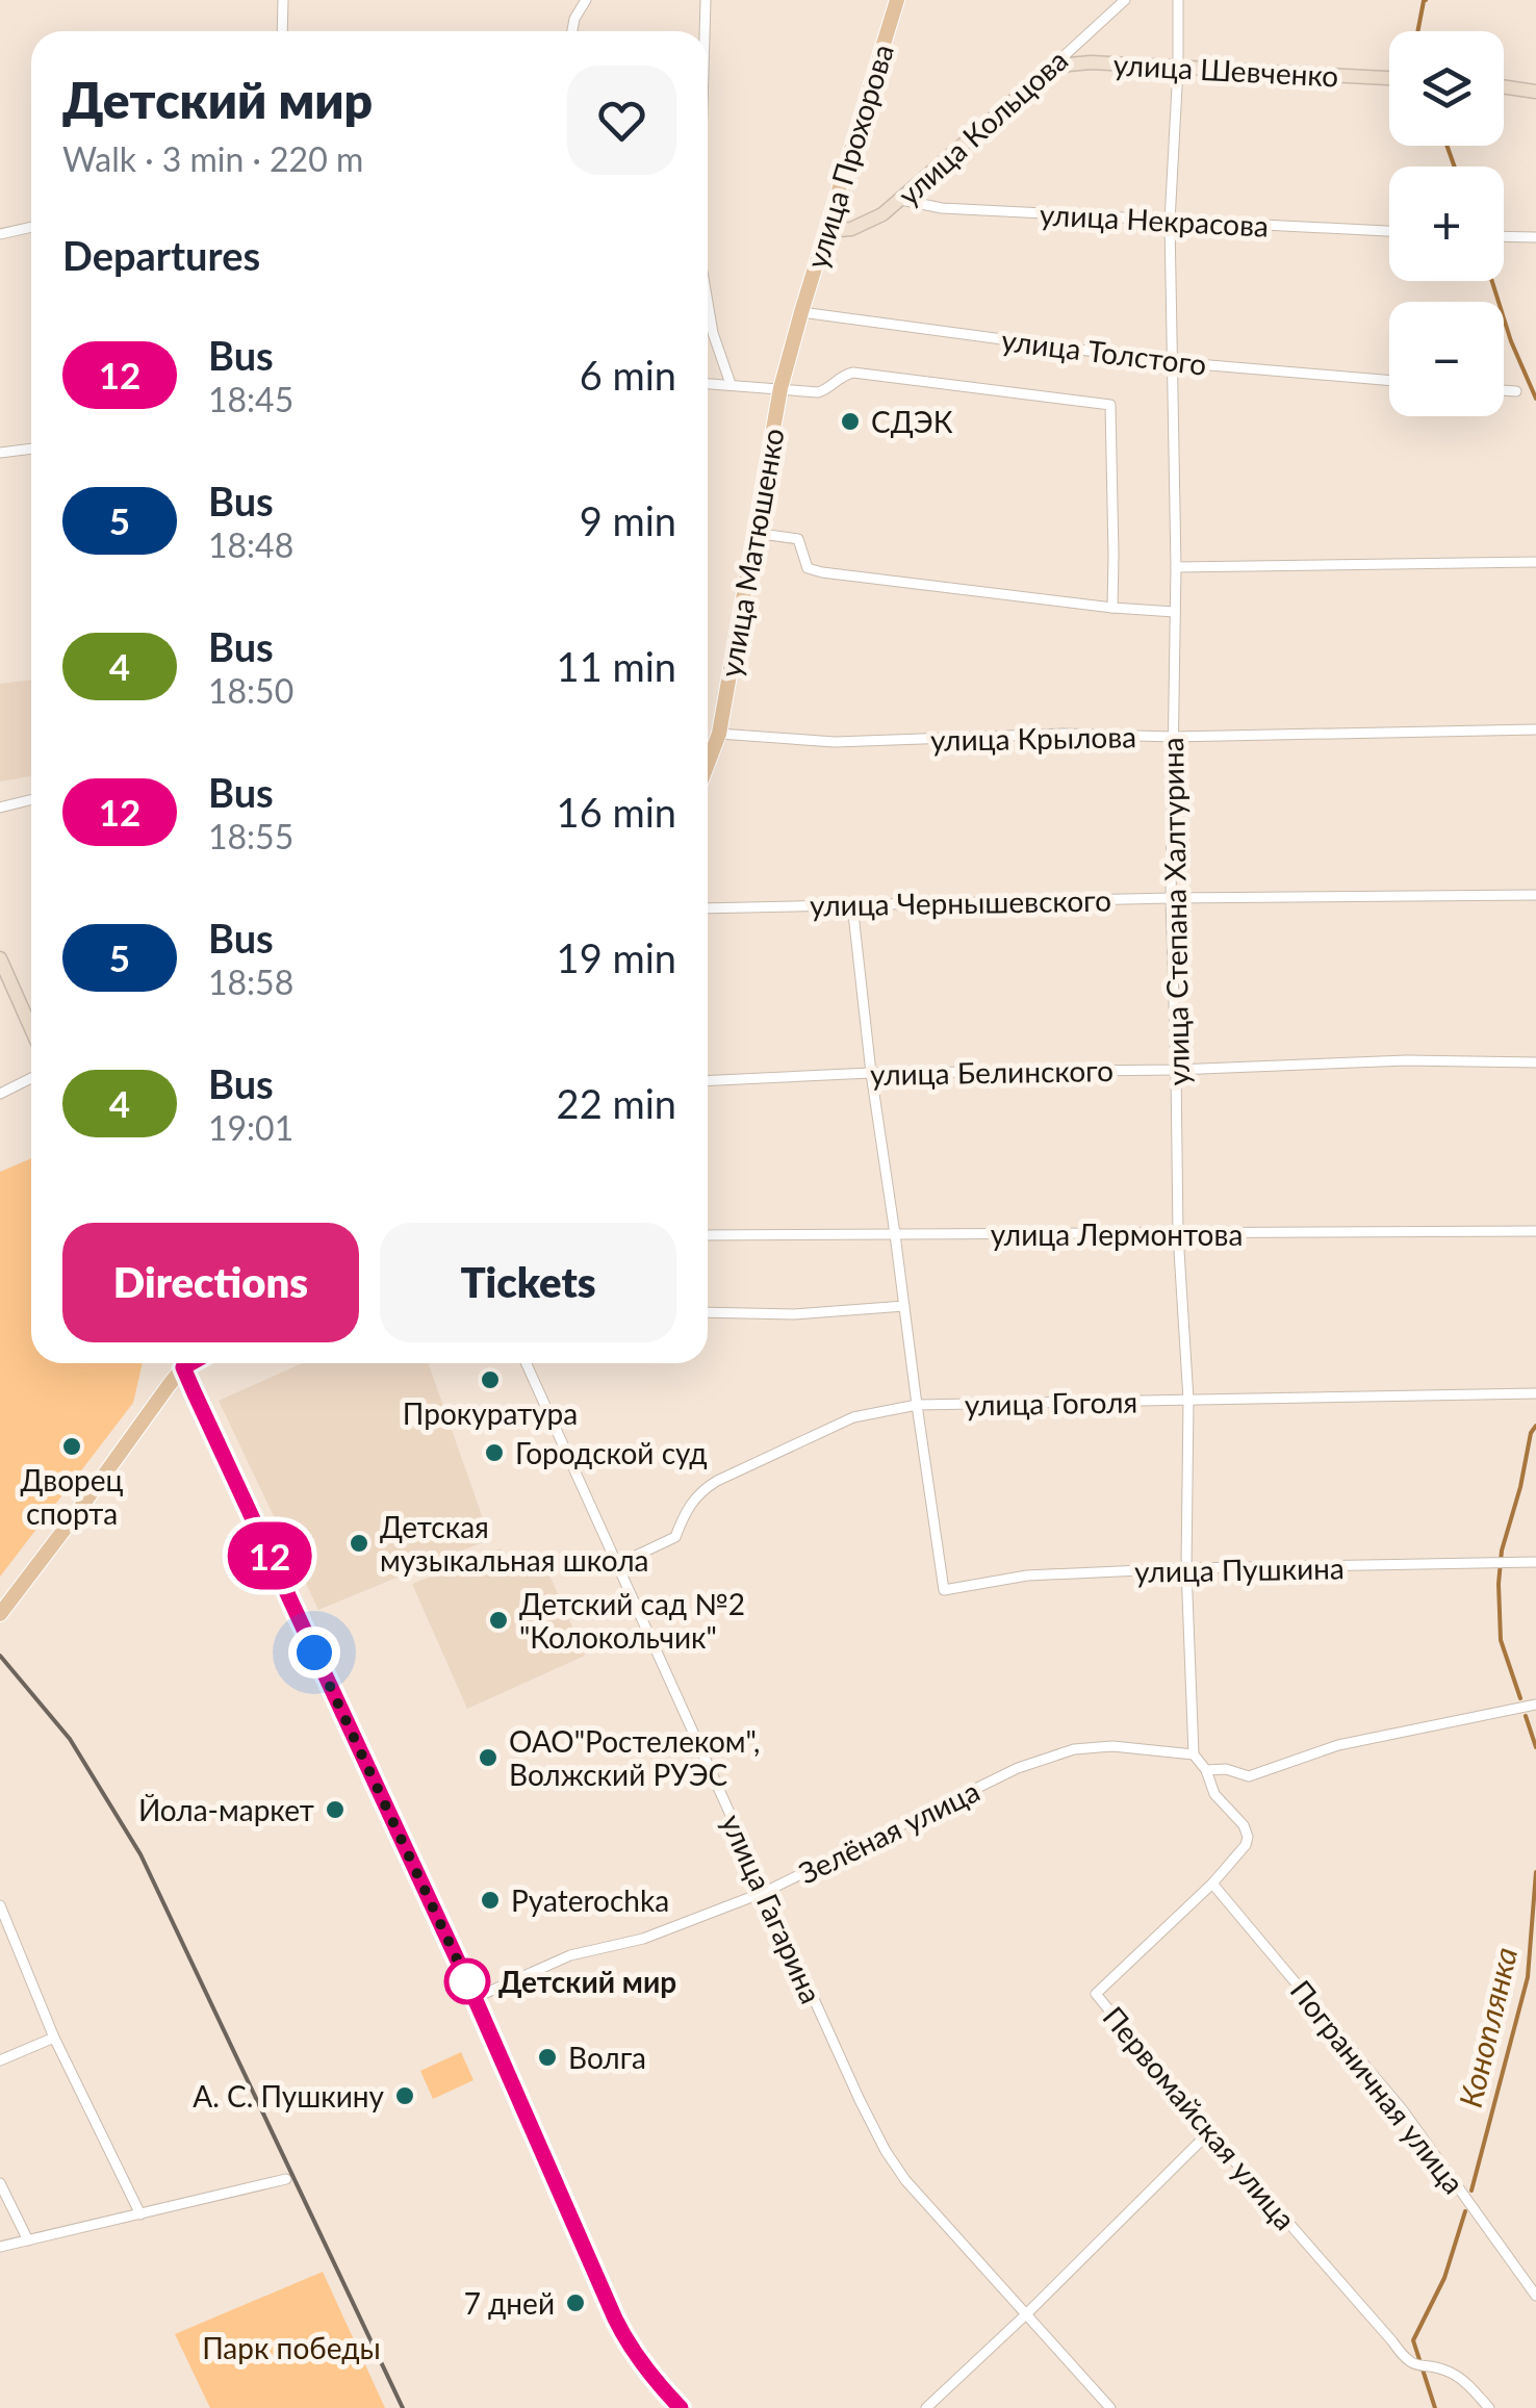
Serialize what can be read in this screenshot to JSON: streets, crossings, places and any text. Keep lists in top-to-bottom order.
{
  "streets": {
    "main road": [
      "улица Шевченко",
      "улица Кольцова",
      "улица Прохорова",
      "улица Матюшенко"
    ],
    "street": [
      "улица Некрасова",
      "улица Толстого",
      "улица Крылова",
      "улица Чернышевского",
      "улица Степана Халтурина",
      "улица Белинского",
      "улица Лермонтова",
      "улица Гоголя",
      "улица Пушкина",
      "Зелёная улица",
      "улица Гагарина",
      "Пограничная улица",
      "Первомайская улица"
    ]
  },
  "crossings": [
    ["улица Шевченко", "улица Кольцова"],
    ["улица Шевченко", "улица Степана Халтурина"],
    ["улица Кольцова", "улица Прохорова"],
    ["улица Кольцова", "улица Некрасова"],
    ["улица Прохорова", "улица Толстого"],
    ["улица Прохорова", "улица Матюшенко"],
    ["улица Некрасова", "улица Степана Халтурина"],
    ["улица Толстого", "улица Матюшенко"],
    ["улица Толстого", "улица Степана Халтурина"],
    ["улица Матюшенко", "улица Крылова"],
    ["улица Крылова", "улица Степана Халтурина"],
    ["улица Чернышевского", "улица Степана Халтурина"],
    ["улица Степана Халтурина", "улица Белинского"],
    ["улица Степана Халтурина", "улица Лермонтова"],
    ["улица Степана Халтурина", "улица Гоголя"],
    ["улица Степана Халтурина", "улица Пушкина"],
    ["улица Степана Халтурина", "Зелёная улица"],
    ["улица Степана Халтурина", "Первомайская улица"],
    ["улица Гоголя", "улица Пушкина"],
    ["улица Гоголя", "улица Гагарина"],
    ["Зелёная улица", "улица Гагарина"],
    ["Зелёная улица", "Первомайская улица"],
    ["Пограничная улица", "Первомайская улица"]
  ],
  "water": ["Коноплянка"],
  "parks": ["Парк победы"],
  "places": [
    "СДЭК",
    "Прокуратура",
    "Дворец спорта",
    "Городской суд",
    "Детская музыкальная школа",
    "Детский сад №2 \"Колокольчик\"",
    "ОАО\"Ростелеком\", Волжский РУЭС",
    "Йола-маркет",
    "Pyaterochka",
    "Детский мир",
    "Волга",
    "А. С. Пушкину",
    "7 дней"
  ],
  "lines": ["bus line 12"],
  "page": {
    "on_map": "12",
    "map_buttons": ["+", "−"],
    "heading": [
      ["Детский мир", "Walk · 3 min · 220 m"],
      "Departures"
    ],
    "list": [
      {
        "mark": "12",
        "name": "Bus",
        "note": "18:45",
        "value": "6 min"
      },
      {
        "mark": "5",
        "name": "Bus",
        "note": "18:48",
        "value": "9 min"
      },
      {
        "mark": "4",
        "name": "Bus",
        "note": "18:50",
        "value": "11 min"
      },
      {
        "mark": "12",
        "name": "Bus",
        "note": "18:55",
        "value": "16 min"
      },
      {
        "mark": "5",
        "name": "Bus",
        "note": "18:58",
        "value": "19 min"
      },
      {
        "mark": "4",
        "name": "Bus",
        "note": "19:01",
        "value": "22 min"
      }
    ],
    "buttons": ["Directions", "Tickets"]
  }
}
